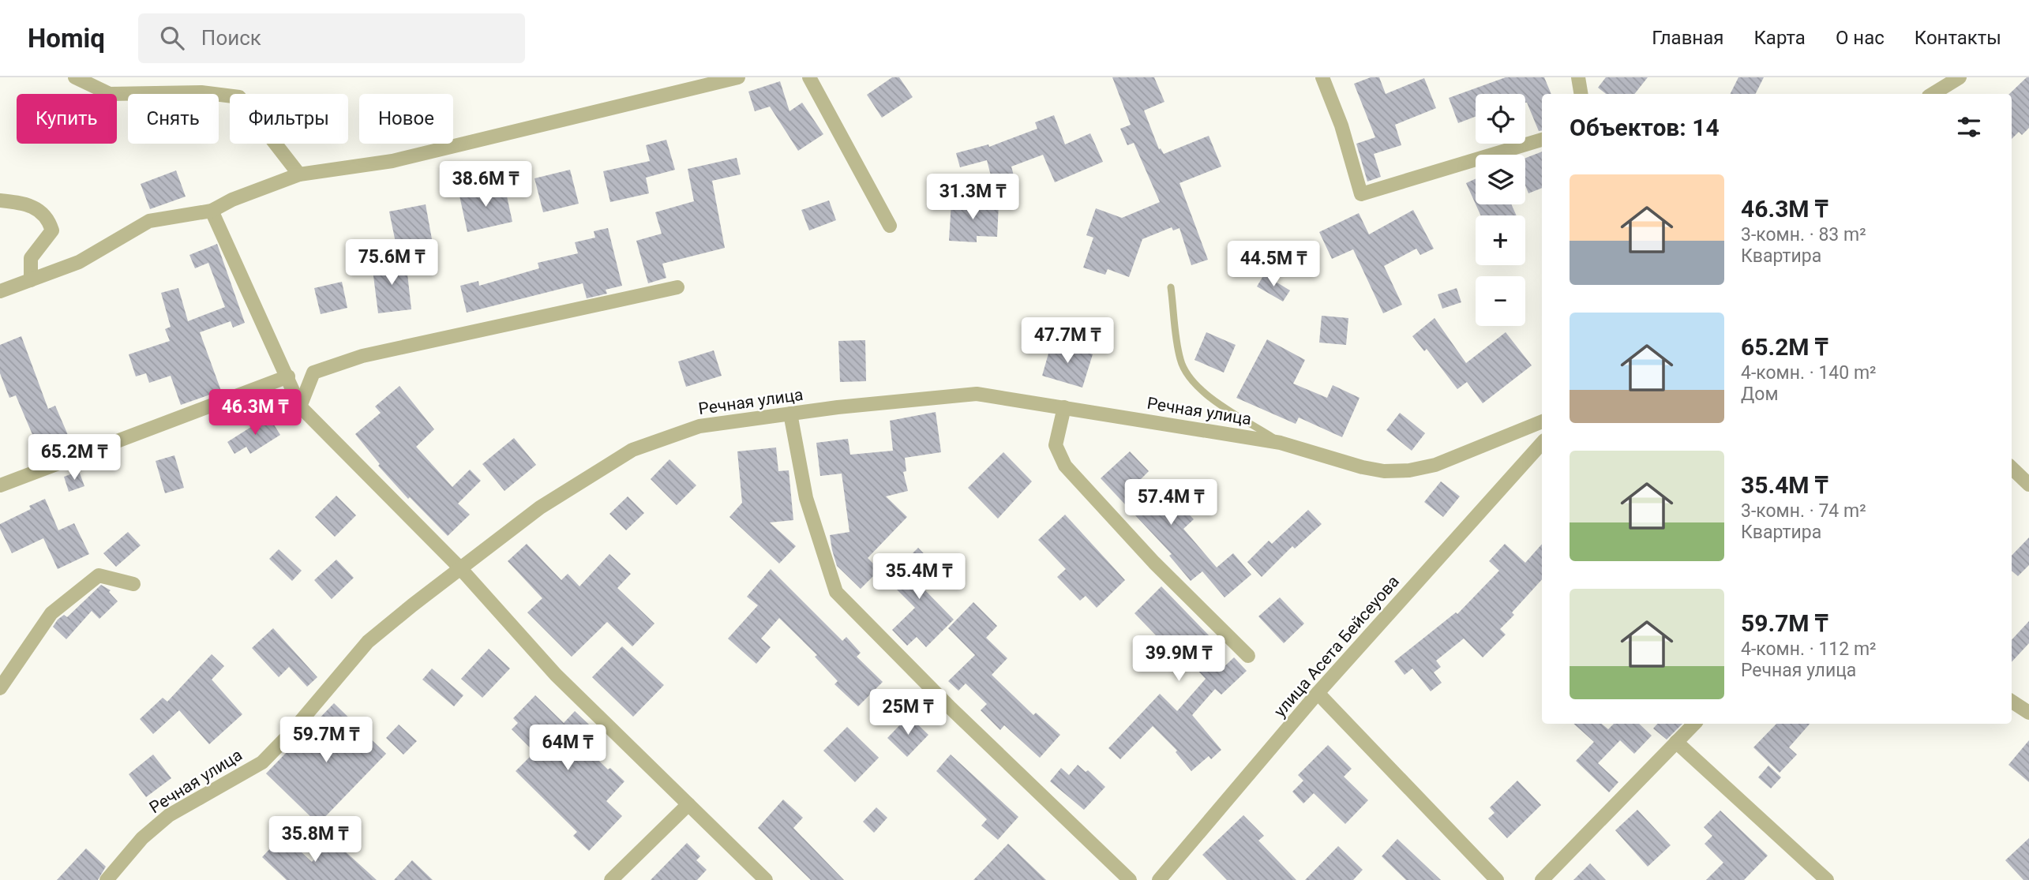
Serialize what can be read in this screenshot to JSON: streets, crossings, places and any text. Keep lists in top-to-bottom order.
{
  "streets": {
    "street": ["Речная улица", "улица Асета Бейсеуова"]
  },
  "page": {
    "header": "Homiq",
    "search": "Поиск",
    "nav": [
      "Главная",
      "Карта",
      "О нас",
      "Контакты"
    ],
    "map_buttons": ["+", "−"],
    "chip": [
      "Купить",
      "Снять",
      "Фильтры",
      "Новое"
    ],
    "heading": "Объектов: 14",
    "list": [
      {
        "name": "46.3M ₸",
        "note": "3-комн. · 83 m² · Квартира"
      },
      {
        "name": "65.2M ₸",
        "note": "4-комн. · 140 m² · Дом"
      },
      {
        "name": "35.4M ₸",
        "note": "3-комн. · 74 m² · Квартира"
      },
      {
        "name": "59.7M ₸",
        "note": "4-комн. · 112 m² · Речная улица"
      }
    ],
    "price": [
      "38.6M ₸",
      "31.3M ₸",
      "75.6M ₸",
      "44.5M ₸",
      "47.7M ₸",
      "46.3M ₸",
      "65.2M ₸",
      "57.4M ₸",
      "35.4M ₸",
      "39.9M ₸",
      "25M ₸",
      "59.7M ₸",
      "64M ₸",
      "35.8M ₸"
    ]
  }
}
